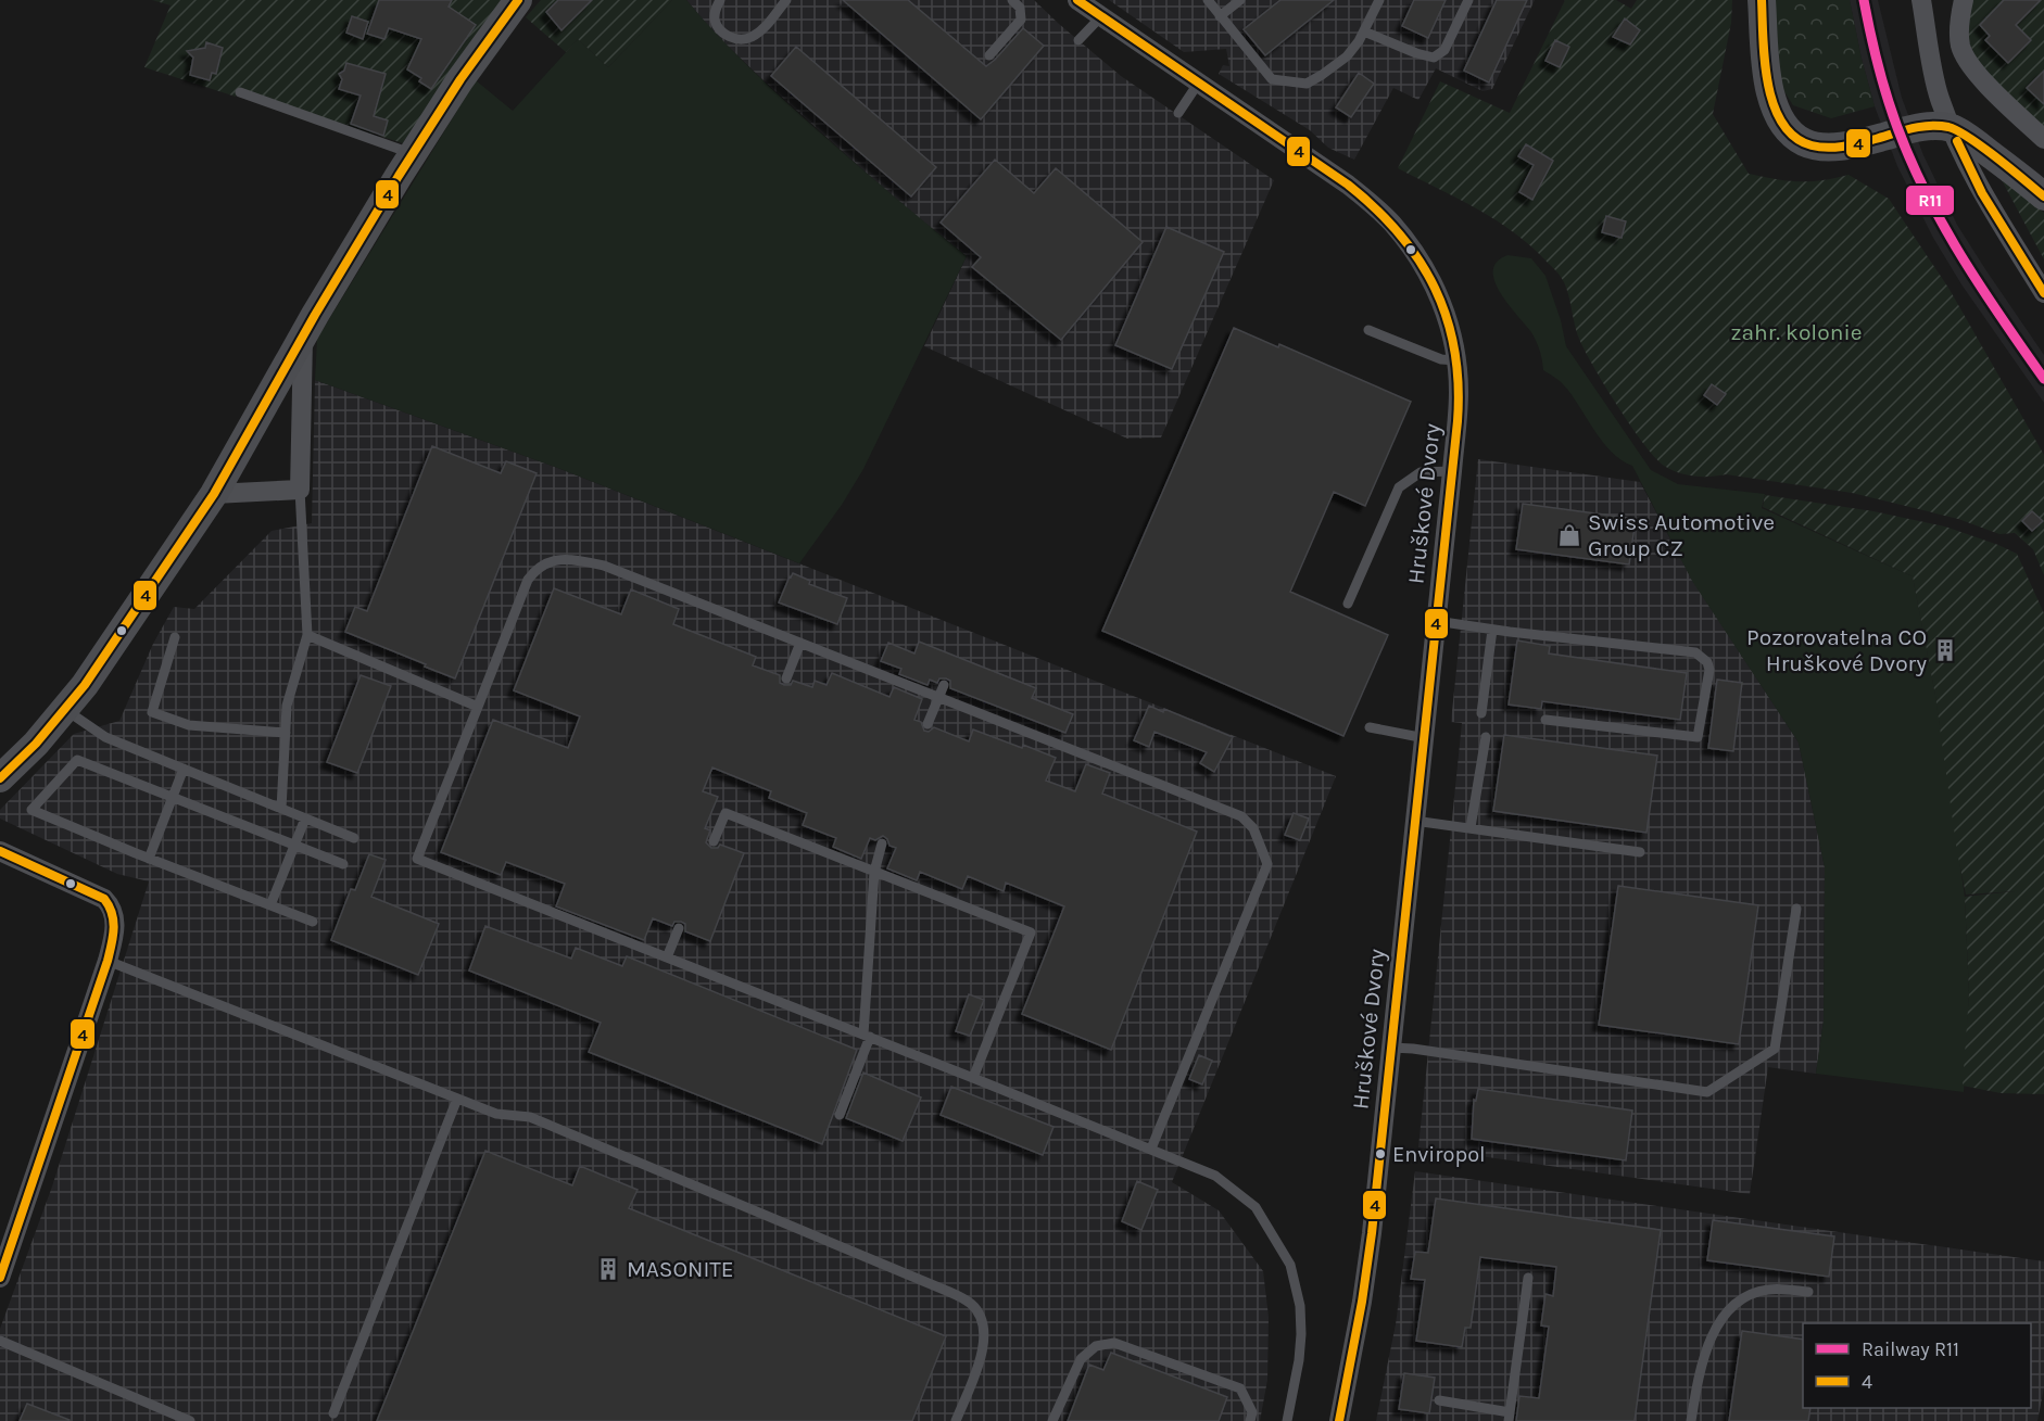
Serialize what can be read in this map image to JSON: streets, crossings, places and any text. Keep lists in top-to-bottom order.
{
  "streets": {
    "street": ["Hruškové Dvory"]
  },
  "parks": ["zahr. kolonie"],
  "places": {
    "shop": ["Swiss Automotive Group CZ"],
    "building": ["Pozorovatelna CO Hruškové Dvory", "MASONITE"],
    "other": ["Enviropol"]
  },
  "lines": ["rail line R11", "transit line 4"],
  "legend": ["Railway R11", "4"]
}
